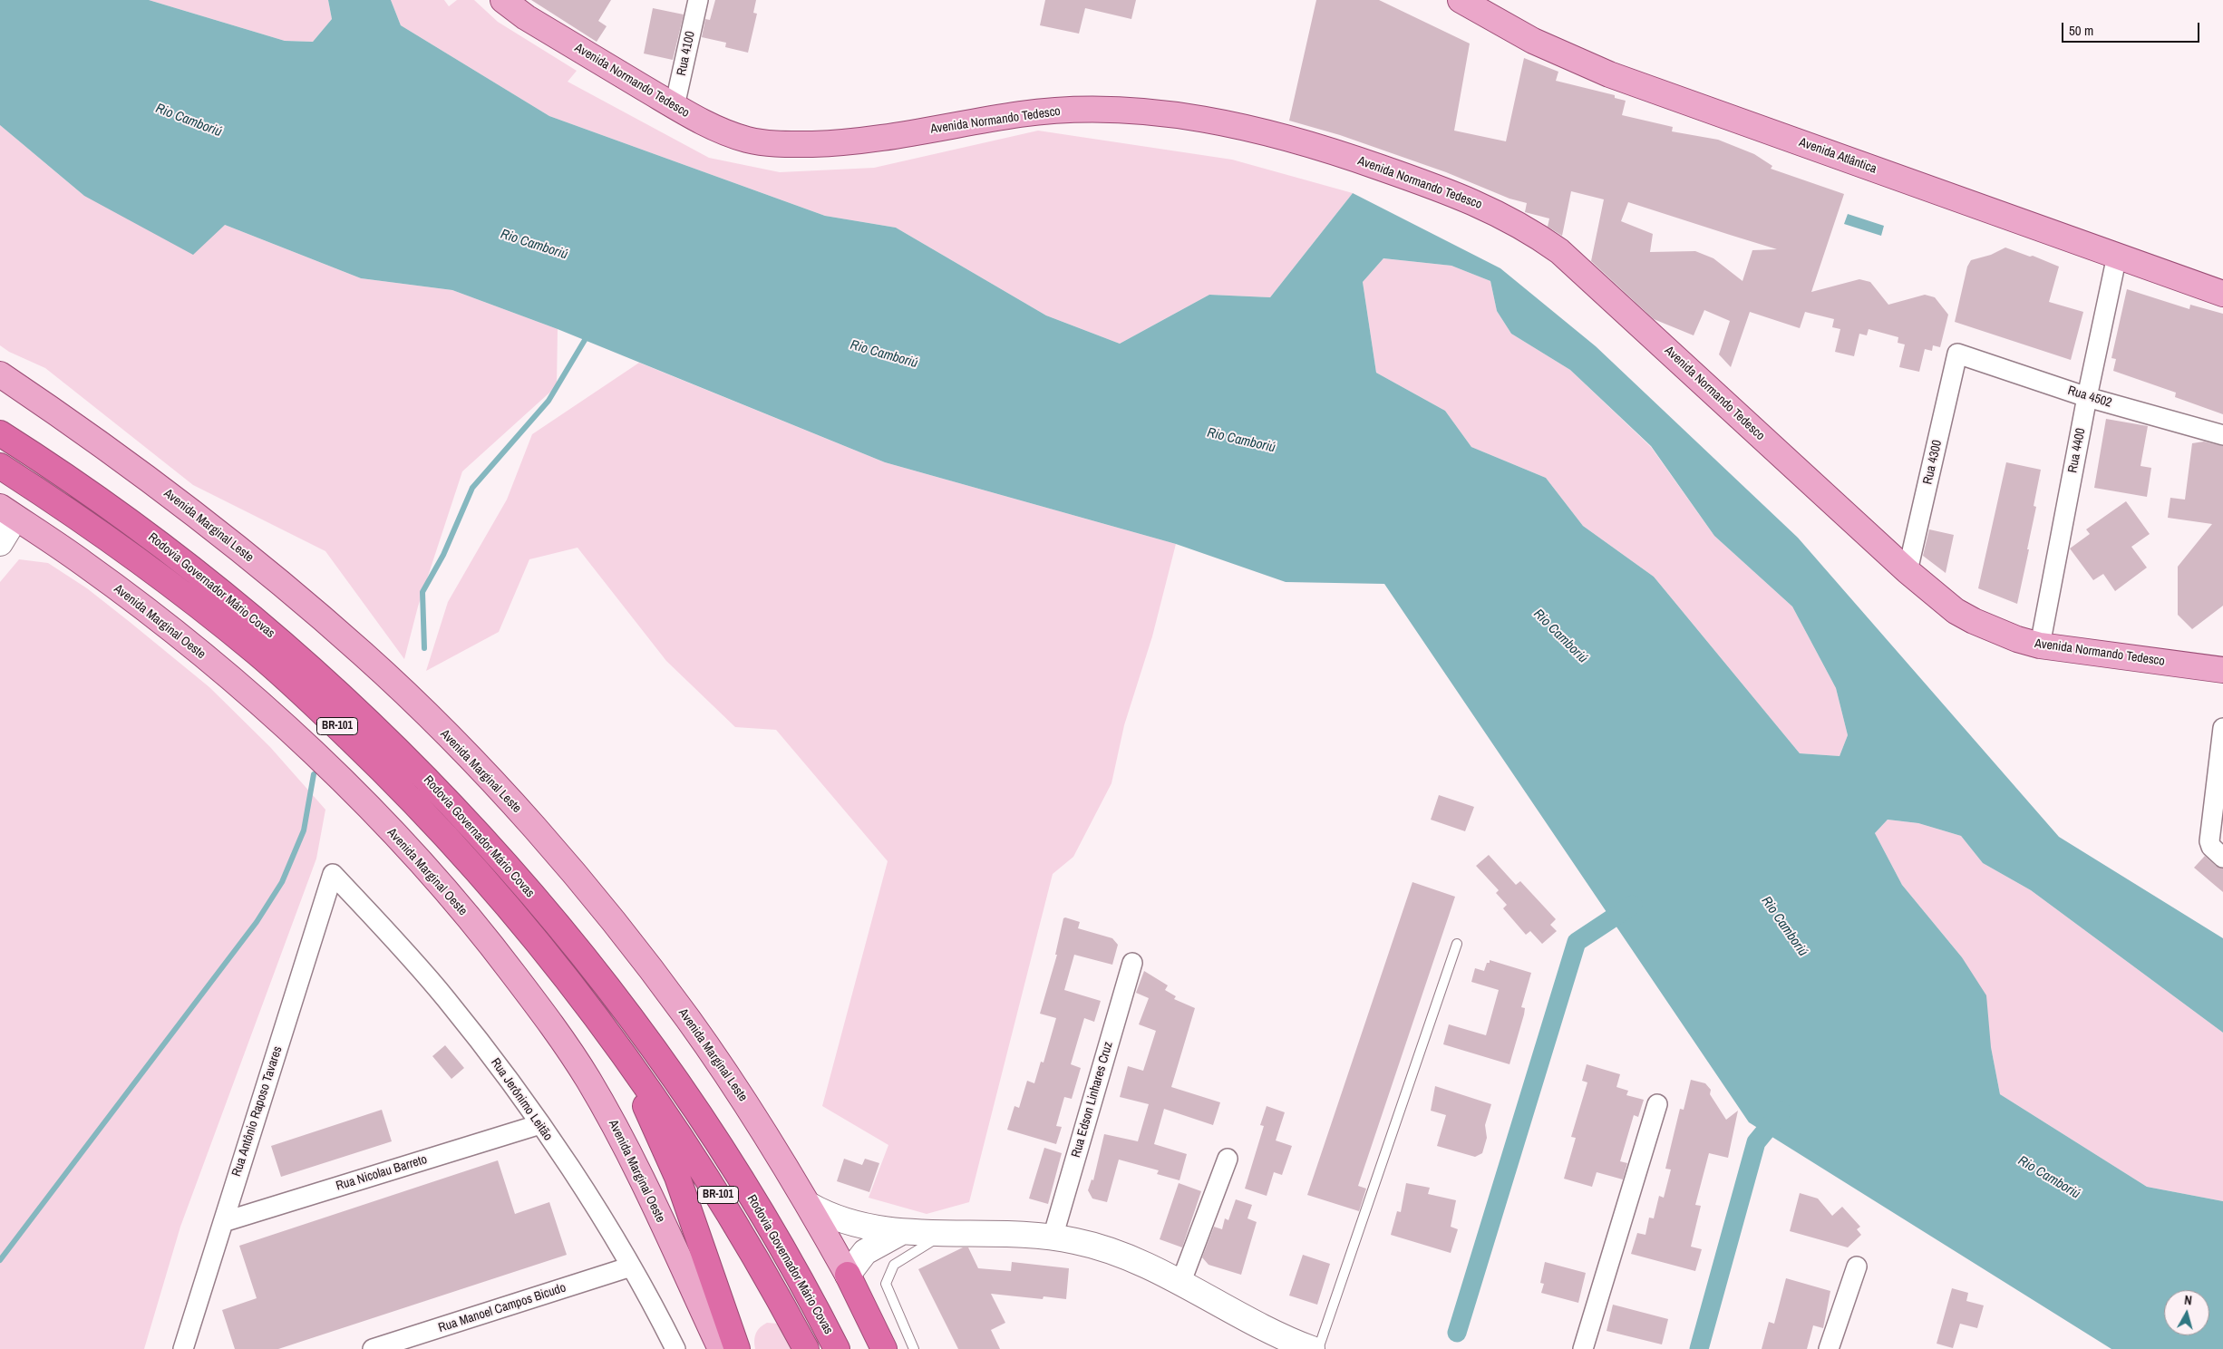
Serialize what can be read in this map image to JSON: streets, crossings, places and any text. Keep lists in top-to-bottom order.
{
  "streets": {
    "highway": ["Rodovia Governador Mário Covas", "BR-101"],
    "main road": [
      "Avenida Normando Tedesco",
      "Avenida Atlântica",
      "Avenida Marginal Leste",
      "Avenida Marginal Oeste"
    ],
    "street": [
      "Rua 4100",
      "Rua 4502",
      "Rua 4400",
      "Rua 4300",
      "Rua Jerônimo Leitão",
      "Rua Edson Linhares Cruz",
      "Rua Antônio Raposo Tavares",
      "Rua Nicolau Barreto",
      "Rua Manoel Campos Bicudo"
    ]
  },
  "crossings": [
    ["Rua 4100", "Avenida Normando Tedesco"],
    ["Avenida Normando Tedesco", "Rua 4400"],
    ["Avenida Normando Tedesco", "Rua 4300"],
    ["Avenida Atlântica", "Rua 4400"],
    ["Rua 4502", "Rua 4400"],
    ["Rua 4502", "Rua 4300"],
    ["Rua Jerônimo Leitão", "Rua Antônio Raposo Tavares"],
    ["Rua Jerônimo Leitão", "Rua Nicolau Barreto"],
    ["Rua Jerônimo Leitão", "Rua Manoel Campos Bicudo"],
    ["Rua Antônio Raposo Tavares", "Rua Nicolau Barreto"]
  ],
  "water": ["Rio Camboriú"],
  "scale_bar": "50 m",
  "north": "top"
}
